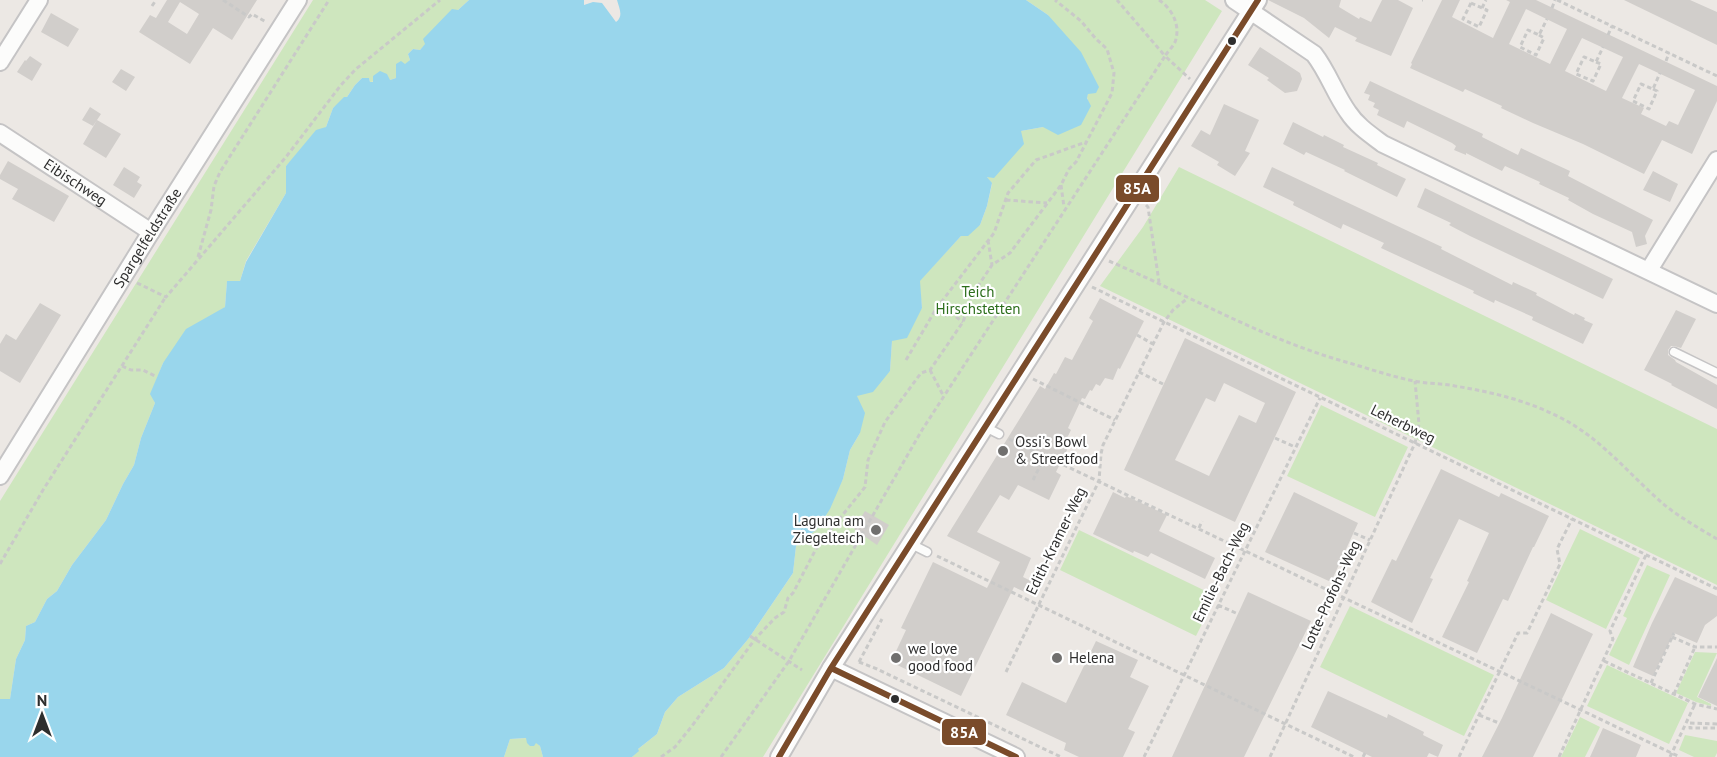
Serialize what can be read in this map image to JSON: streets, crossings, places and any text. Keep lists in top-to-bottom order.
{
  "streets": {
    "street": ["Eibischweg", "Spargelfeldstraße"],
    "path": [
      "Leherbweg",
      "Edith-Kramer-Weg",
      "Emilie-Bach-Weg",
      "Lotte-Profohs-Weg"
    ]
  },
  "crossings": [
    ["Eibischweg", "Spargelfeldstraße"],
    ["Leherbweg", "Edith-Kramer-Weg"],
    ["Leherbweg", "Emilie-Bach-Weg"],
    ["Leherbweg", "Lotte-Profohs-Weg"]
  ],
  "parks": ["Teich Hirschstetten"],
  "places": [
    "Ossi's Bowl & Streetfood",
    "Laguna am Ziegelteich",
    "we love good food",
    "Helena"
  ],
  "lines": ["transit line 85A"],
  "north": "top"
}
